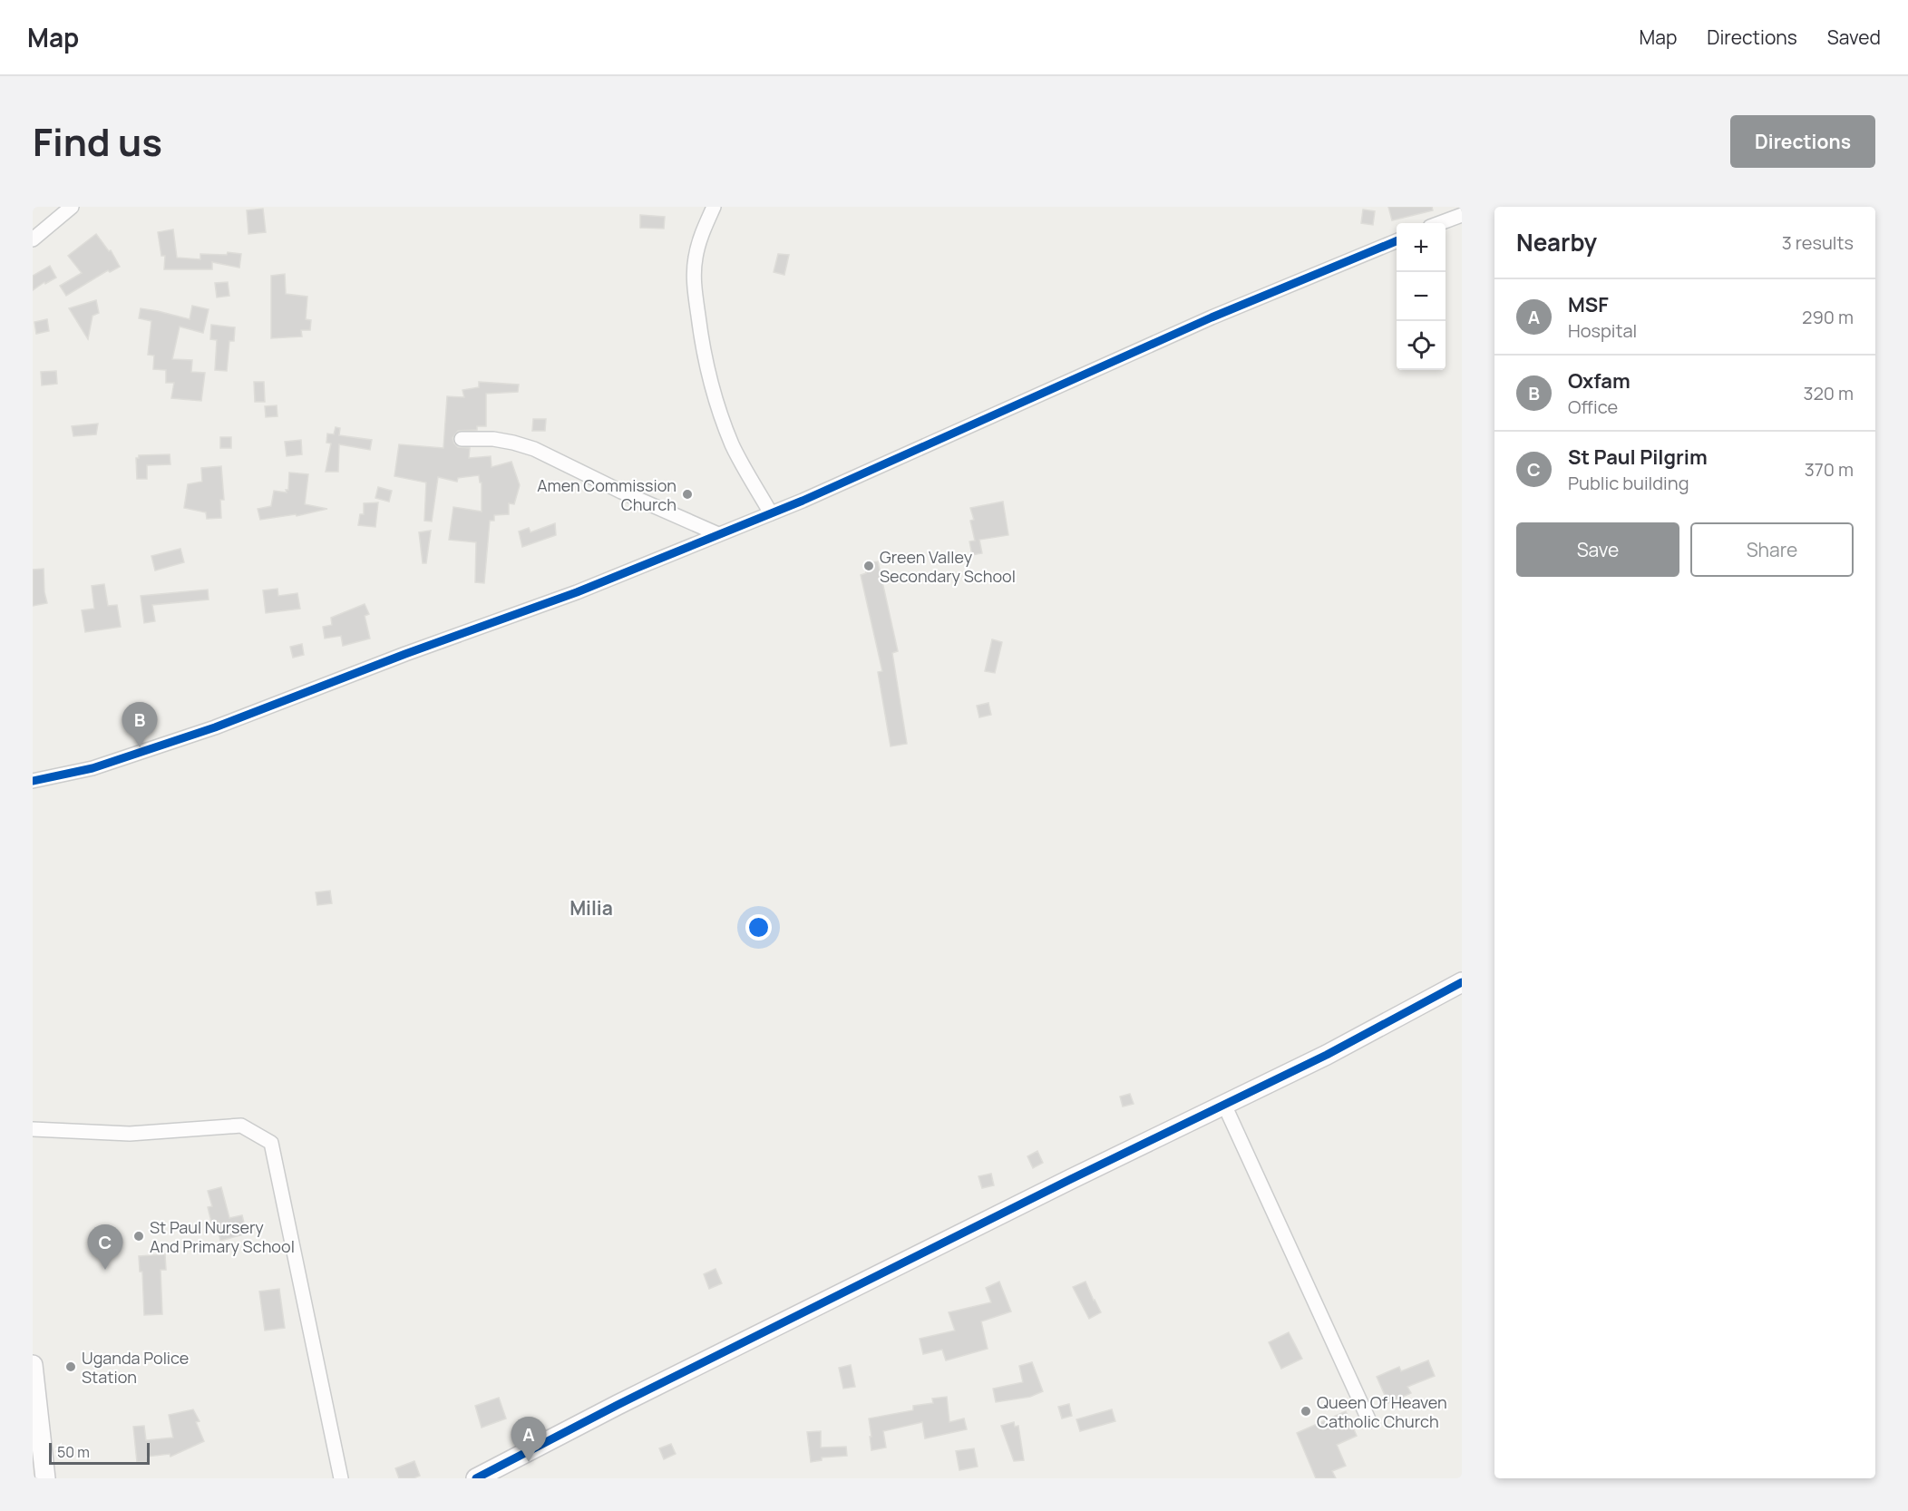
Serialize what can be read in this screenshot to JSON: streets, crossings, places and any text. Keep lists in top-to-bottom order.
{
  "districts": ["Milia"],
  "places": [
    "Amen Commission Church",
    "Green Valley Secondary School",
    "St Paul Nursery And Primary School",
    "Uganda Police Station",
    "Queen Of Heaven Catholic Church"
  ],
  "scale_bar": "50 m",
  "page": {
    "header": "Map",
    "nav": ["Map", "Directions", "Saved"],
    "title": "Find us",
    "buttons": [
      "Directions",
      ["Save", "Share"]
    ],
    "heading": ["Nearby", "3 results"],
    "map_buttons": ["+", "−"],
    "list": [
      {
        "mark": "A",
        "name": "MSF",
        "note": "Hospital",
        "value": "290 m"
      },
      {
        "mark": "B",
        "name": "Oxfam",
        "note": "Office",
        "value": "320 m"
      },
      {
        "mark": "C",
        "name": "St Paul Pilgrim",
        "note": "Public building",
        "value": "370 m"
      }
    ],
    "pins": ["B", "C", "A"],
    "scale": "50 m"
  }
}
